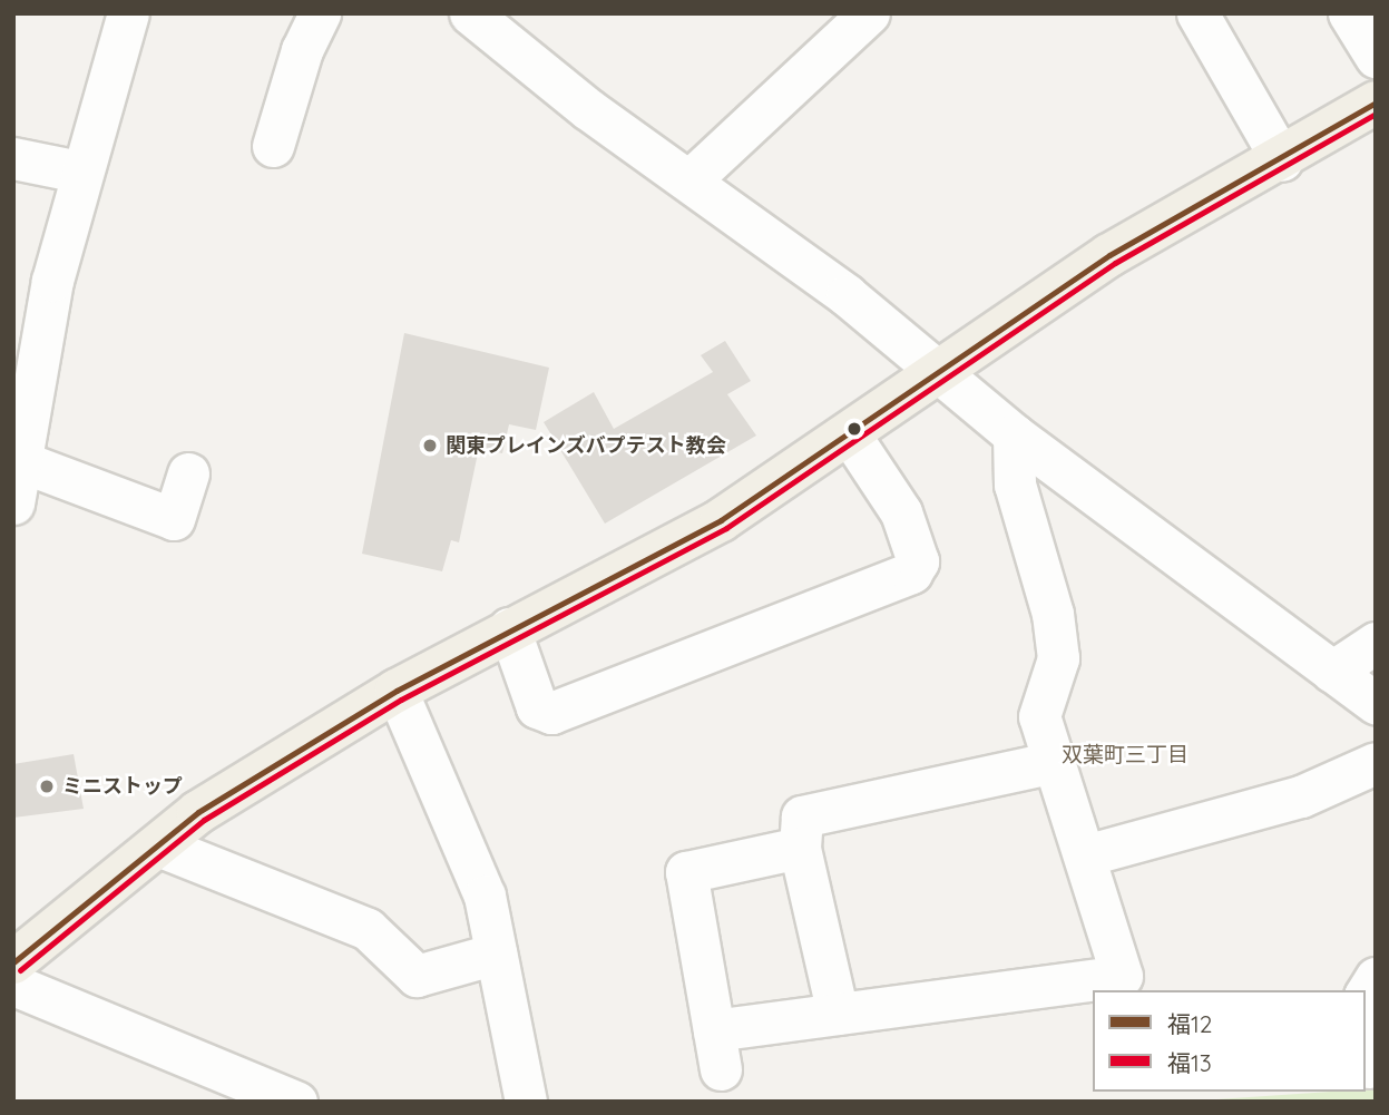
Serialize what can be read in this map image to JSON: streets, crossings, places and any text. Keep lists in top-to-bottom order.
{
  "districts": ["双葉町三丁目"],
  "places": ["関東プレインズバプテスト教会", "ミニストップ"],
  "lines": ["transit line 福12", "transit line 福13"],
  "legend": ["福12", "福13"]
}
